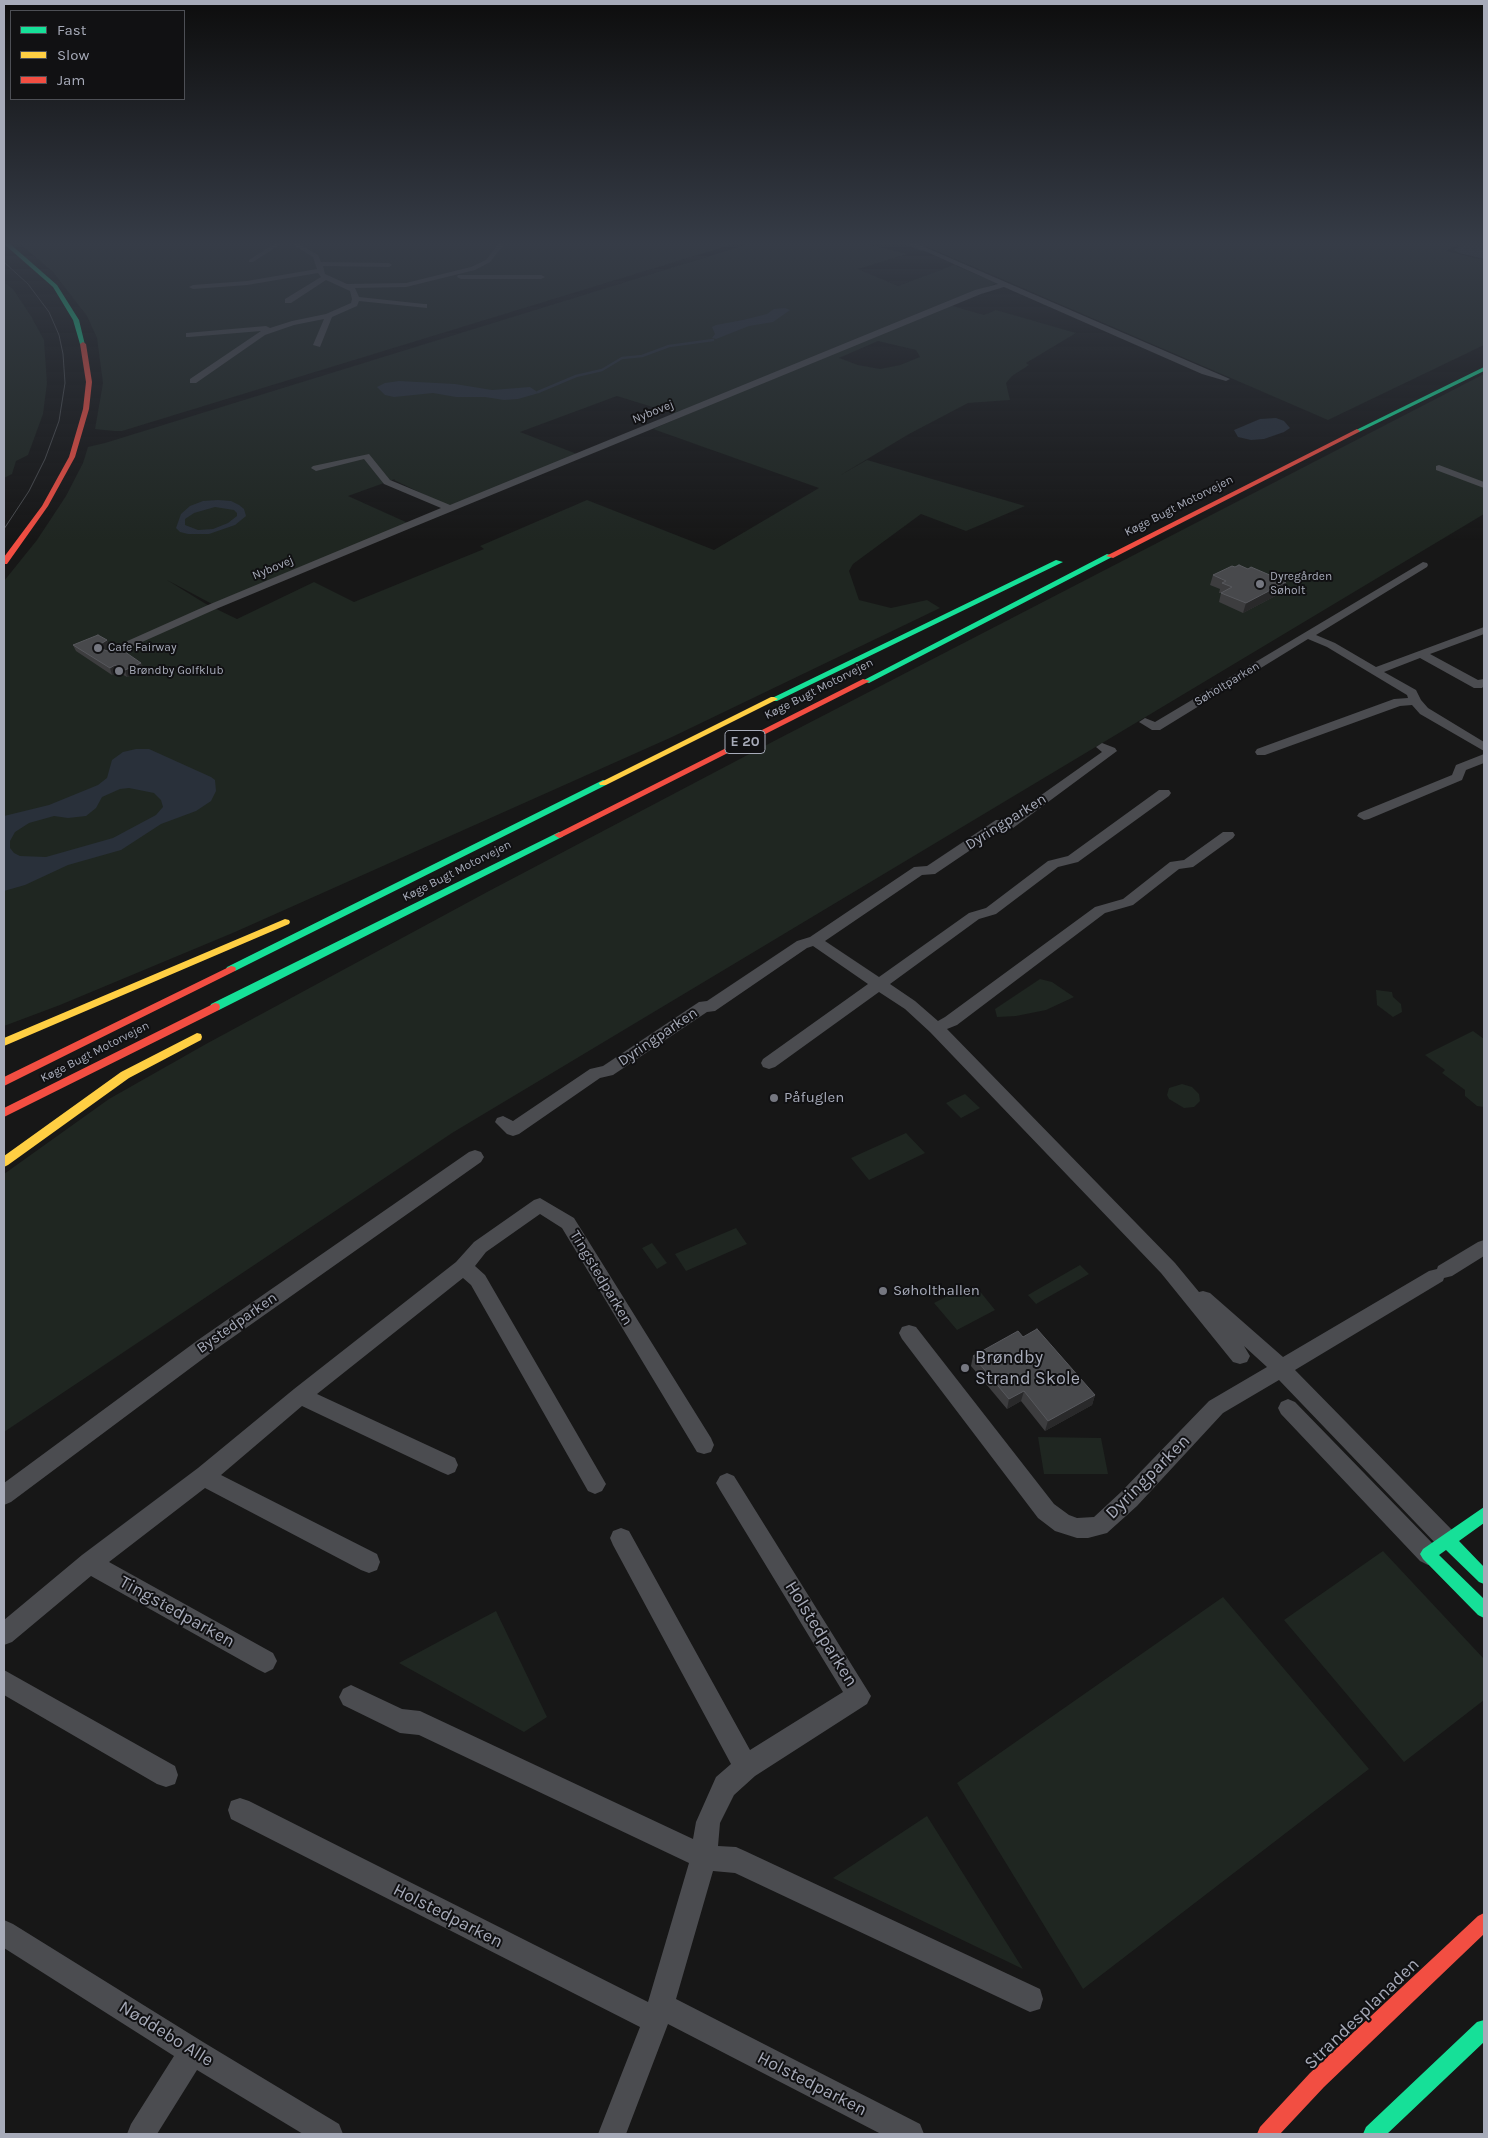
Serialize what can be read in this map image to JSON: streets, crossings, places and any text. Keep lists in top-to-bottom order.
{
  "streets": {
    "main road": ["Køge Bugt Motorvejen", "E 20", "Strandesplanaden"],
    "street": [
      "Nybovej",
      "Søholtparken",
      "Dyringparken",
      "Tingstedparken",
      "Bystedparken",
      "Holstedparken",
      "Nøddebo Alle"
    ]
  },
  "places": [
    "Dyregården Søholt",
    "Cafe Fairway",
    "Brøndby Golfklub",
    "Påfuglen",
    "Søholthallen",
    "Brøndby Strand Skole"
  ],
  "legend": ["Fast", "Slow", "Jam"]
}
